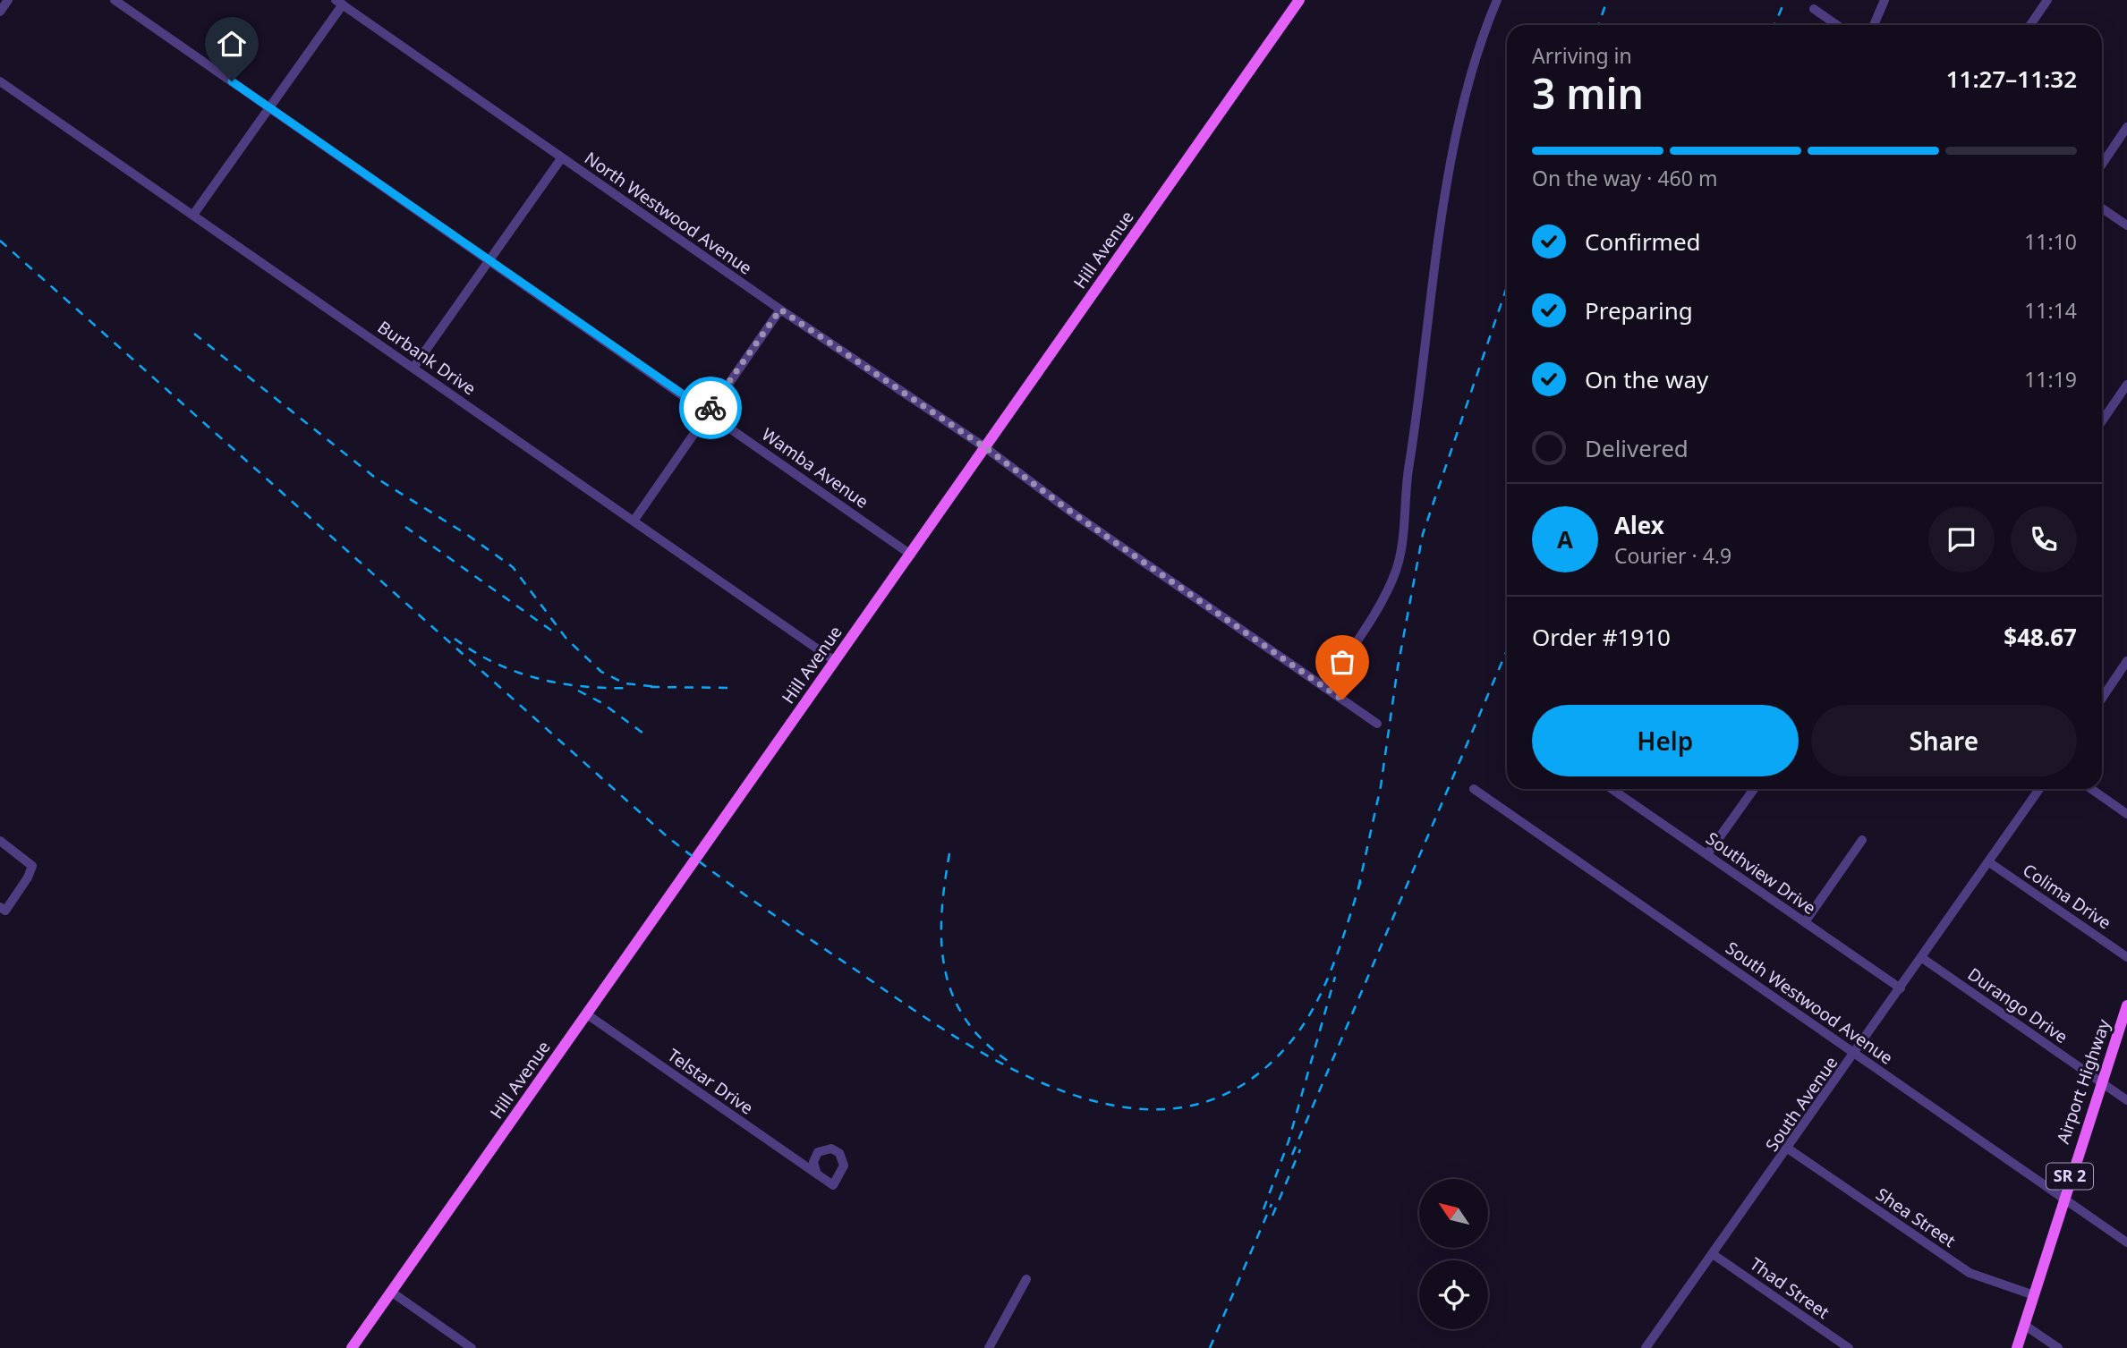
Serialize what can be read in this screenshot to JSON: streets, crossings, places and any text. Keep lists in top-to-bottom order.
{
  "streets": {
    "main road": ["Hill Avenue", "Airport Highway", "SR 2"],
    "street": [
      "North Westwood Avenue",
      "Burbank Drive",
      "Wamba Avenue",
      "Southview Drive",
      "Colima Drive",
      "South Westwood Avenue",
      "Durango Drive",
      "Telstar Drive",
      "South Avenue",
      "Shea Street",
      "Thad Street"
    ]
  },
  "crossings": [
    ["North Westwood Avenue", "Hill Avenue"],
    ["Hill Avenue", "Burbank Drive"],
    ["Hill Avenue", "Wamba Avenue"],
    ["Hill Avenue", "Telstar Drive"],
    ["Southview Drive", "South Avenue"],
    ["Colima Drive", "South Avenue"],
    ["South Westwood Avenue", "Airport Highway"],
    ["South Westwood Avenue", "South Avenue"],
    ["Durango Drive", "Airport Highway"],
    ["Durango Drive", "South Avenue"],
    ["Airport Highway", "Shea Street"],
    ["South Avenue", "Shea Street"],
    ["South Avenue", "Thad Street"]
  ],
  "north": "top left",
  "page": {
    "heading": ["3 min", "Arriving in", "11:27–11:32"],
    "panel": [
      "Alex",
      "Courier · 4.9",
      "Order #1910",
      "$48.67"
    ],
    "bar": "On the way · 460 m",
    "list": [
      ["Confirmed", "11:10"],
      ["Preparing", "11:14"],
      ["On the way", "11:19"],
      "Delivered"
    ],
    "round": "A",
    "buttons": ["Help", "Share"]
  }
}
